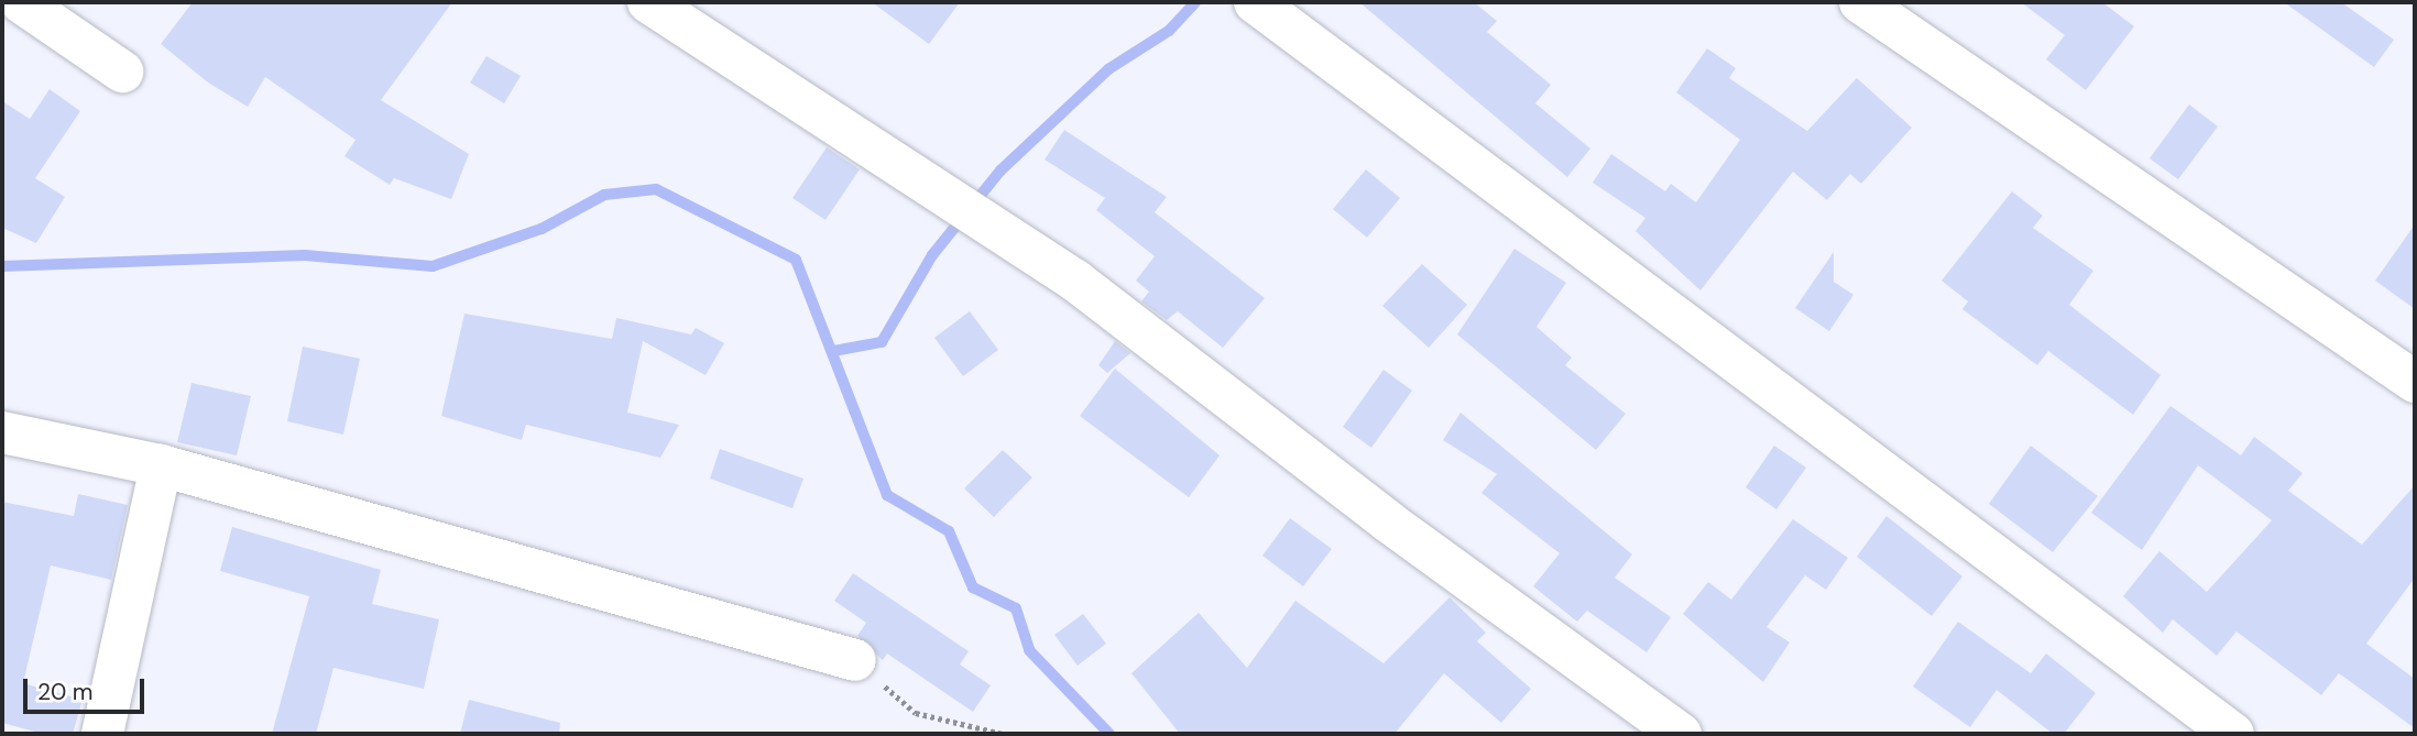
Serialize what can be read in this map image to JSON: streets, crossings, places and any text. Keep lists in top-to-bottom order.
{
  "scale_bar": "20 m"
}
